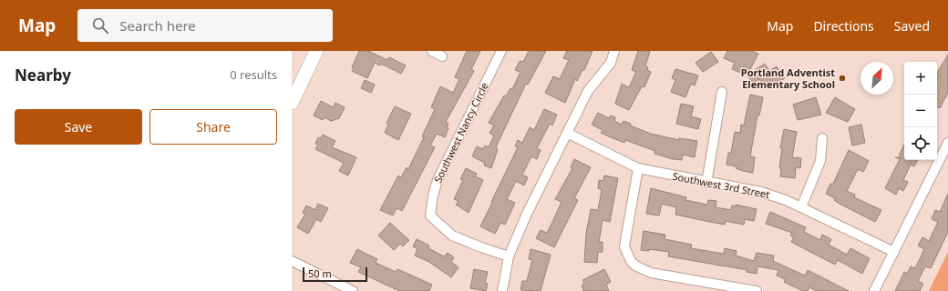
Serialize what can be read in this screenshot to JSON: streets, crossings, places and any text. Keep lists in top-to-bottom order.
{
  "streets": {
    "street": ["Southwest Nancy Circle", "Southwest 3rd Street"]
  },
  "places": ["Portland Adventist Elementary School"],
  "scale_bar": "50 m",
  "north": "top right",
  "page": {
    "header": "Map",
    "search": "Search here",
    "nav": ["Map", "Directions", "Saved"],
    "heading": ["Nearby", "0 results"],
    "map_buttons": ["+", "−"],
    "buttons": ["Save", "Share"],
    "scale": "50 m"
  }
}
